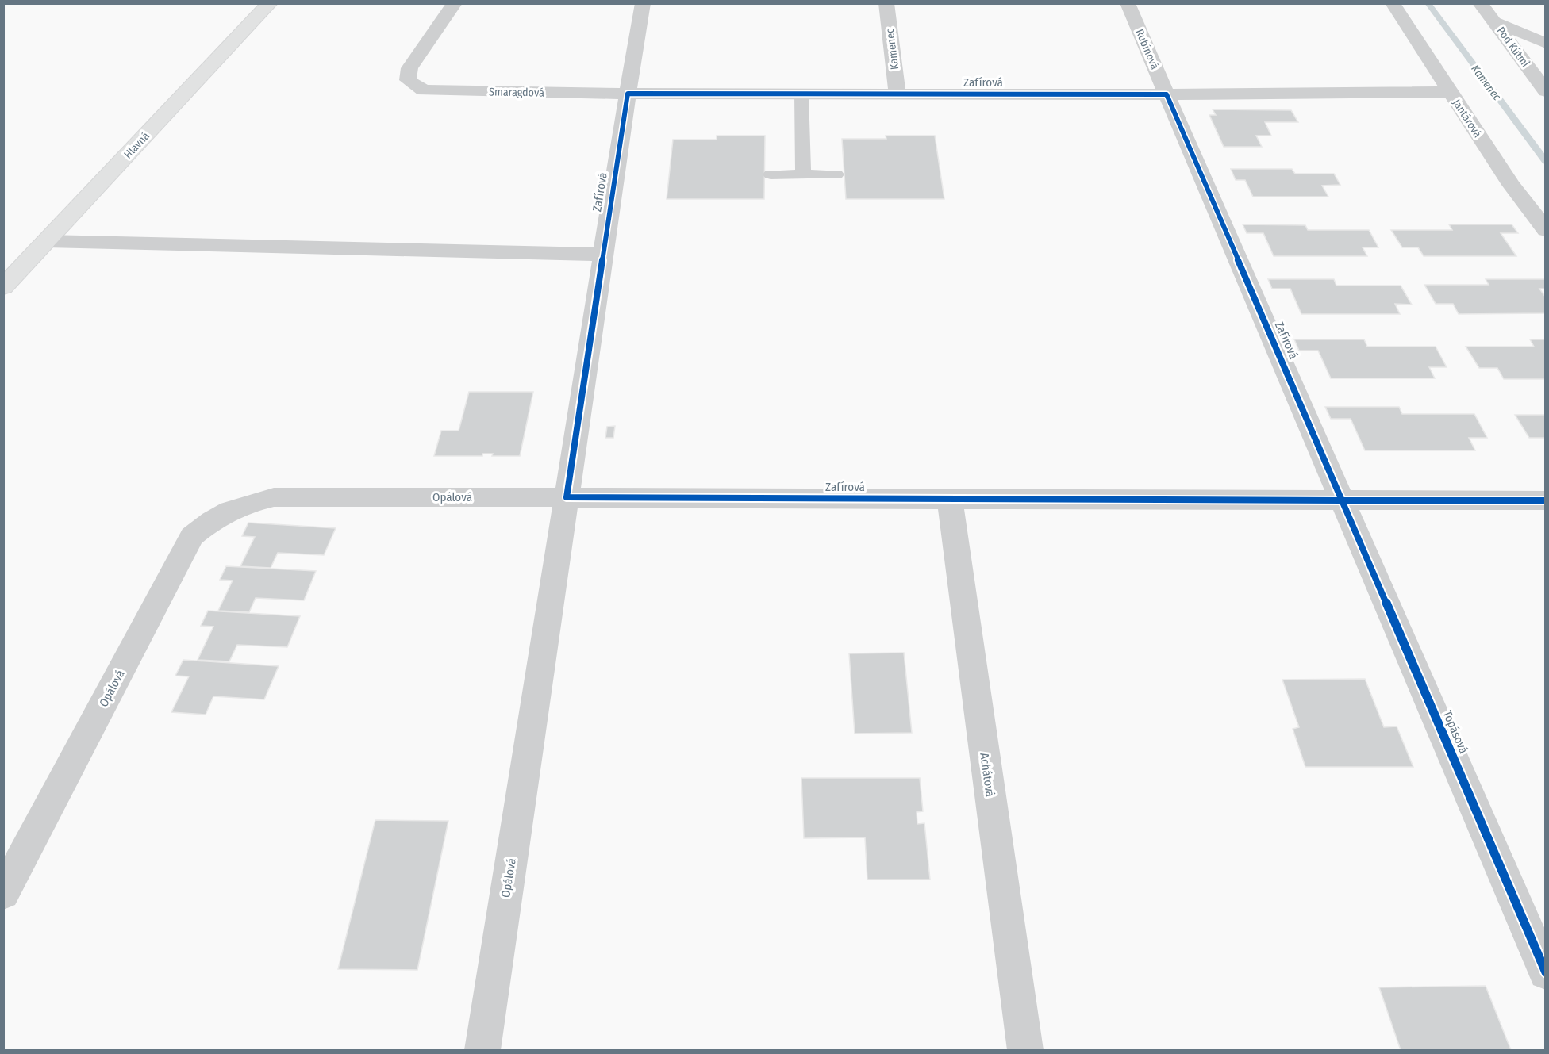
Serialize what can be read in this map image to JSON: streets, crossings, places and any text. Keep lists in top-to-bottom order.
{
  "streets": {
    "main road": ["Hlavná"],
    "street": [
      "Pod Kútmi",
      "Kamenec",
      "Rubínová",
      "Zafírová",
      "Smaragdová",
      "Jantárová",
      "Opálová",
      "Topásová",
      "Achátová"
    ]
  },
  "crossings": [
    ["Kamenec", "Zafírová"],
    ["Rubínová", "Zafírová"],
    ["Zafírová", "Smaragdová"],
    ["Zafírová", "Opálová"],
    ["Zafírová", "Topásová"],
    ["Zafírová", "Achátová"]
  ],
  "water": ["Kamenec"]
}
